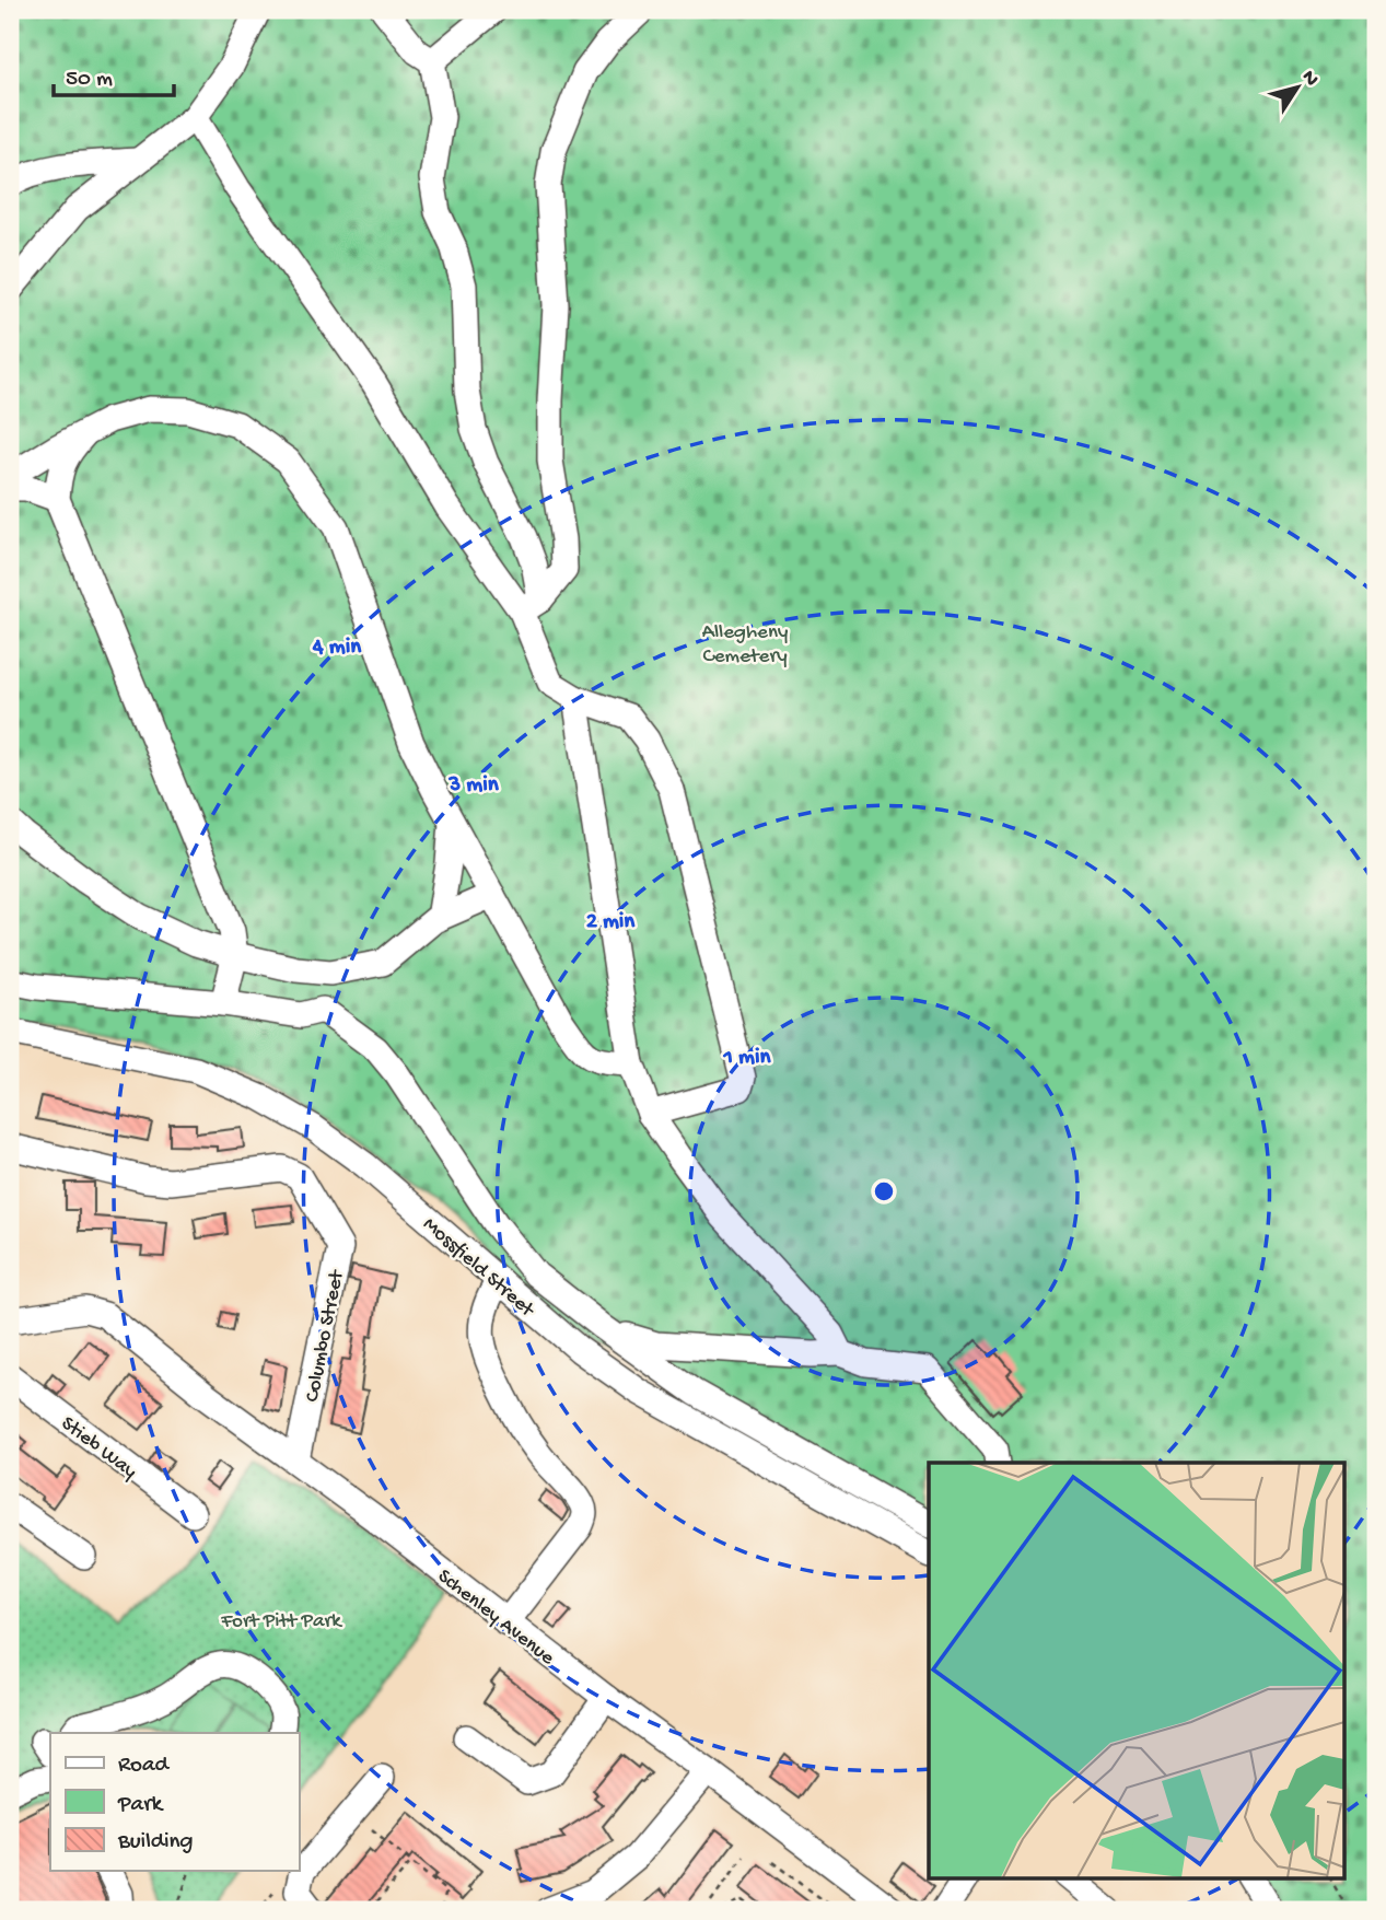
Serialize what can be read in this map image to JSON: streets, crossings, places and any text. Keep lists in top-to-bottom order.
{
  "streets": {
    "street": [
      "Mossfield Street",
      "Columbo Street",
      "Stieb Way",
      "Schenley Avenue"
    ]
  },
  "crossings": [
    ["Columbo Street", "Schenley Avenue"]
  ],
  "parks": ["Allegheny Cemetery", "Fort Pitt Park"],
  "legend": ["Road", "Park", "Building"],
  "scale_bar": "50 m",
  "north": "top right",
  "rings": [
    "4 min",
    "3 min",
    "2 min",
    "1 min"
  ]
}
